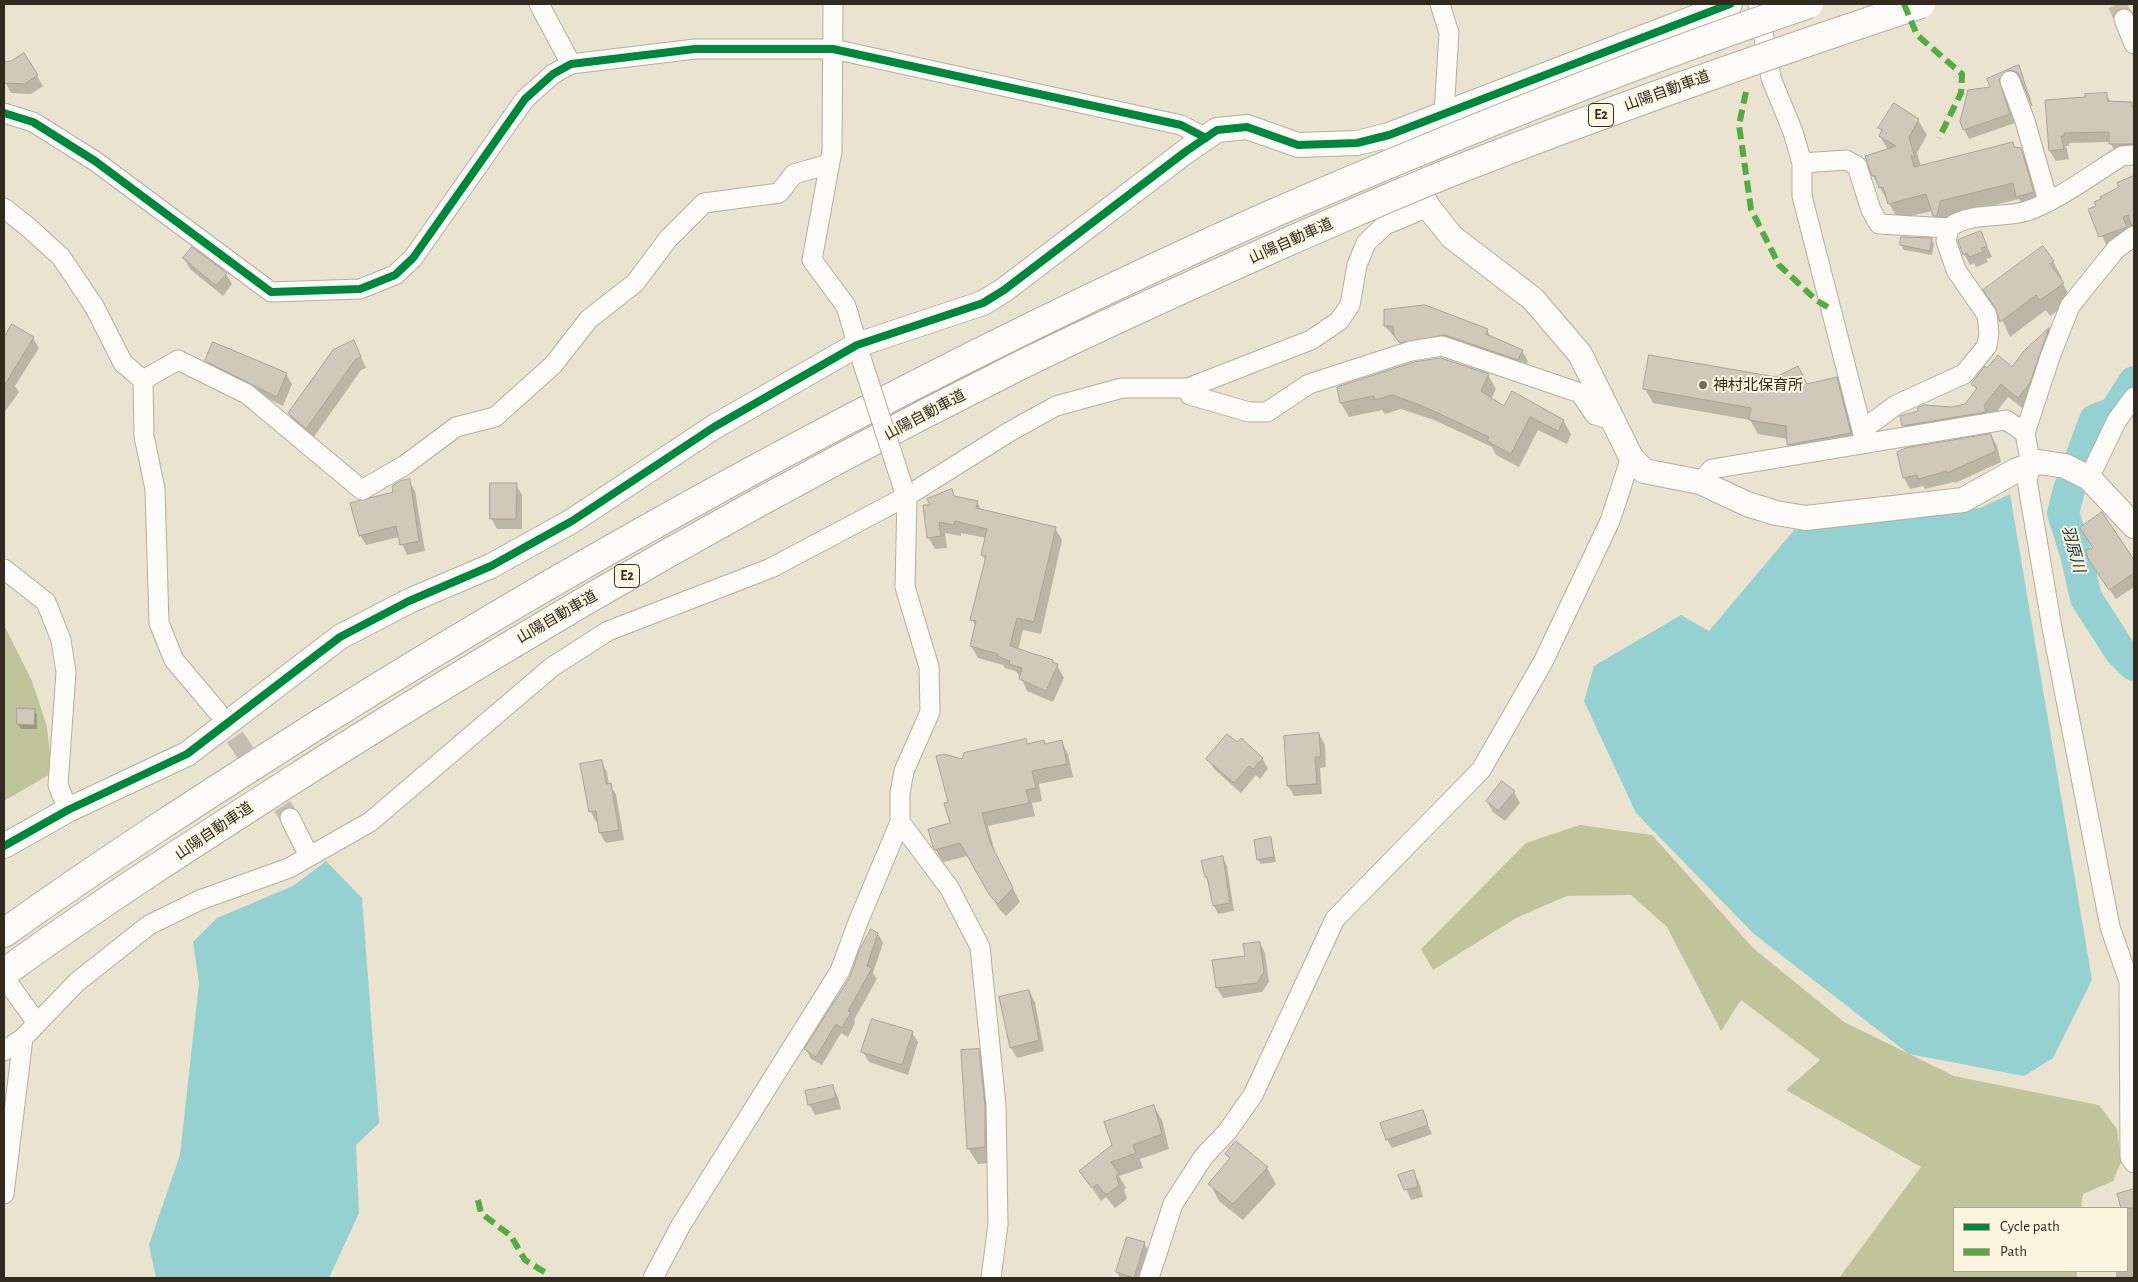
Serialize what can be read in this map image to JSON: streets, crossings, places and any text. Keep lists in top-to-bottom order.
{
  "streets": {
    "highway": ["山陽自動車道", "E2"]
  },
  "water": ["羽原川"],
  "places": ["神村北保育所"],
  "legend": ["Cycle path", "Path"]
}
